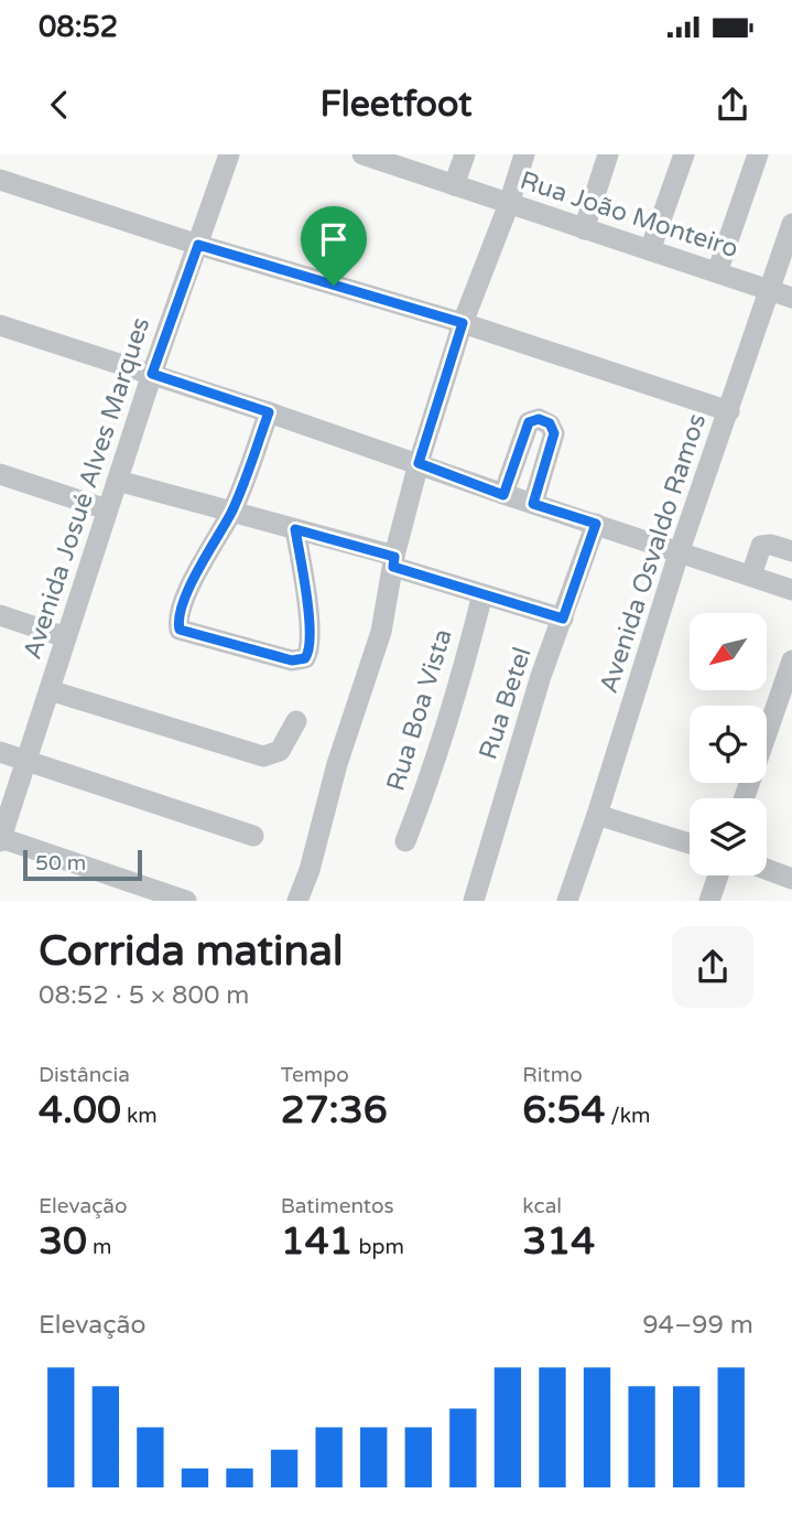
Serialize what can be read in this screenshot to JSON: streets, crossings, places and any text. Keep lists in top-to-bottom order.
{
  "streets": {
    "street": [
      "Rua João Monteiro",
      "Avenida Josué Alves Marques",
      "Avenida Osvaldo Ramos",
      "Rua Betel",
      "Rua Boa Vista"
    ]
  },
  "crossings": [
    ["Rua João Monteiro", "Avenida Osvaldo Ramos"]
  ],
  "scale_bar": "50 m",
  "north": "bottom left",
  "page": {
    "status": "08:52",
    "header": "Fleetfoot",
    "scale": "50 m",
    "heading": ["Corrida matinal", "08:52 · 5 × 800 m"],
    "stats": [
      ["Distância", "4.00 km"],
      ["Tempo", "27:36"],
      ["Ritmo", "6:54 /km"],
      ["Elevação", "30 m"],
      ["Batimentos", "141 bpm"],
      ["kcal", "314"]
    ],
    "chart": ["Elevação", "94–99 m"]
  }
}
